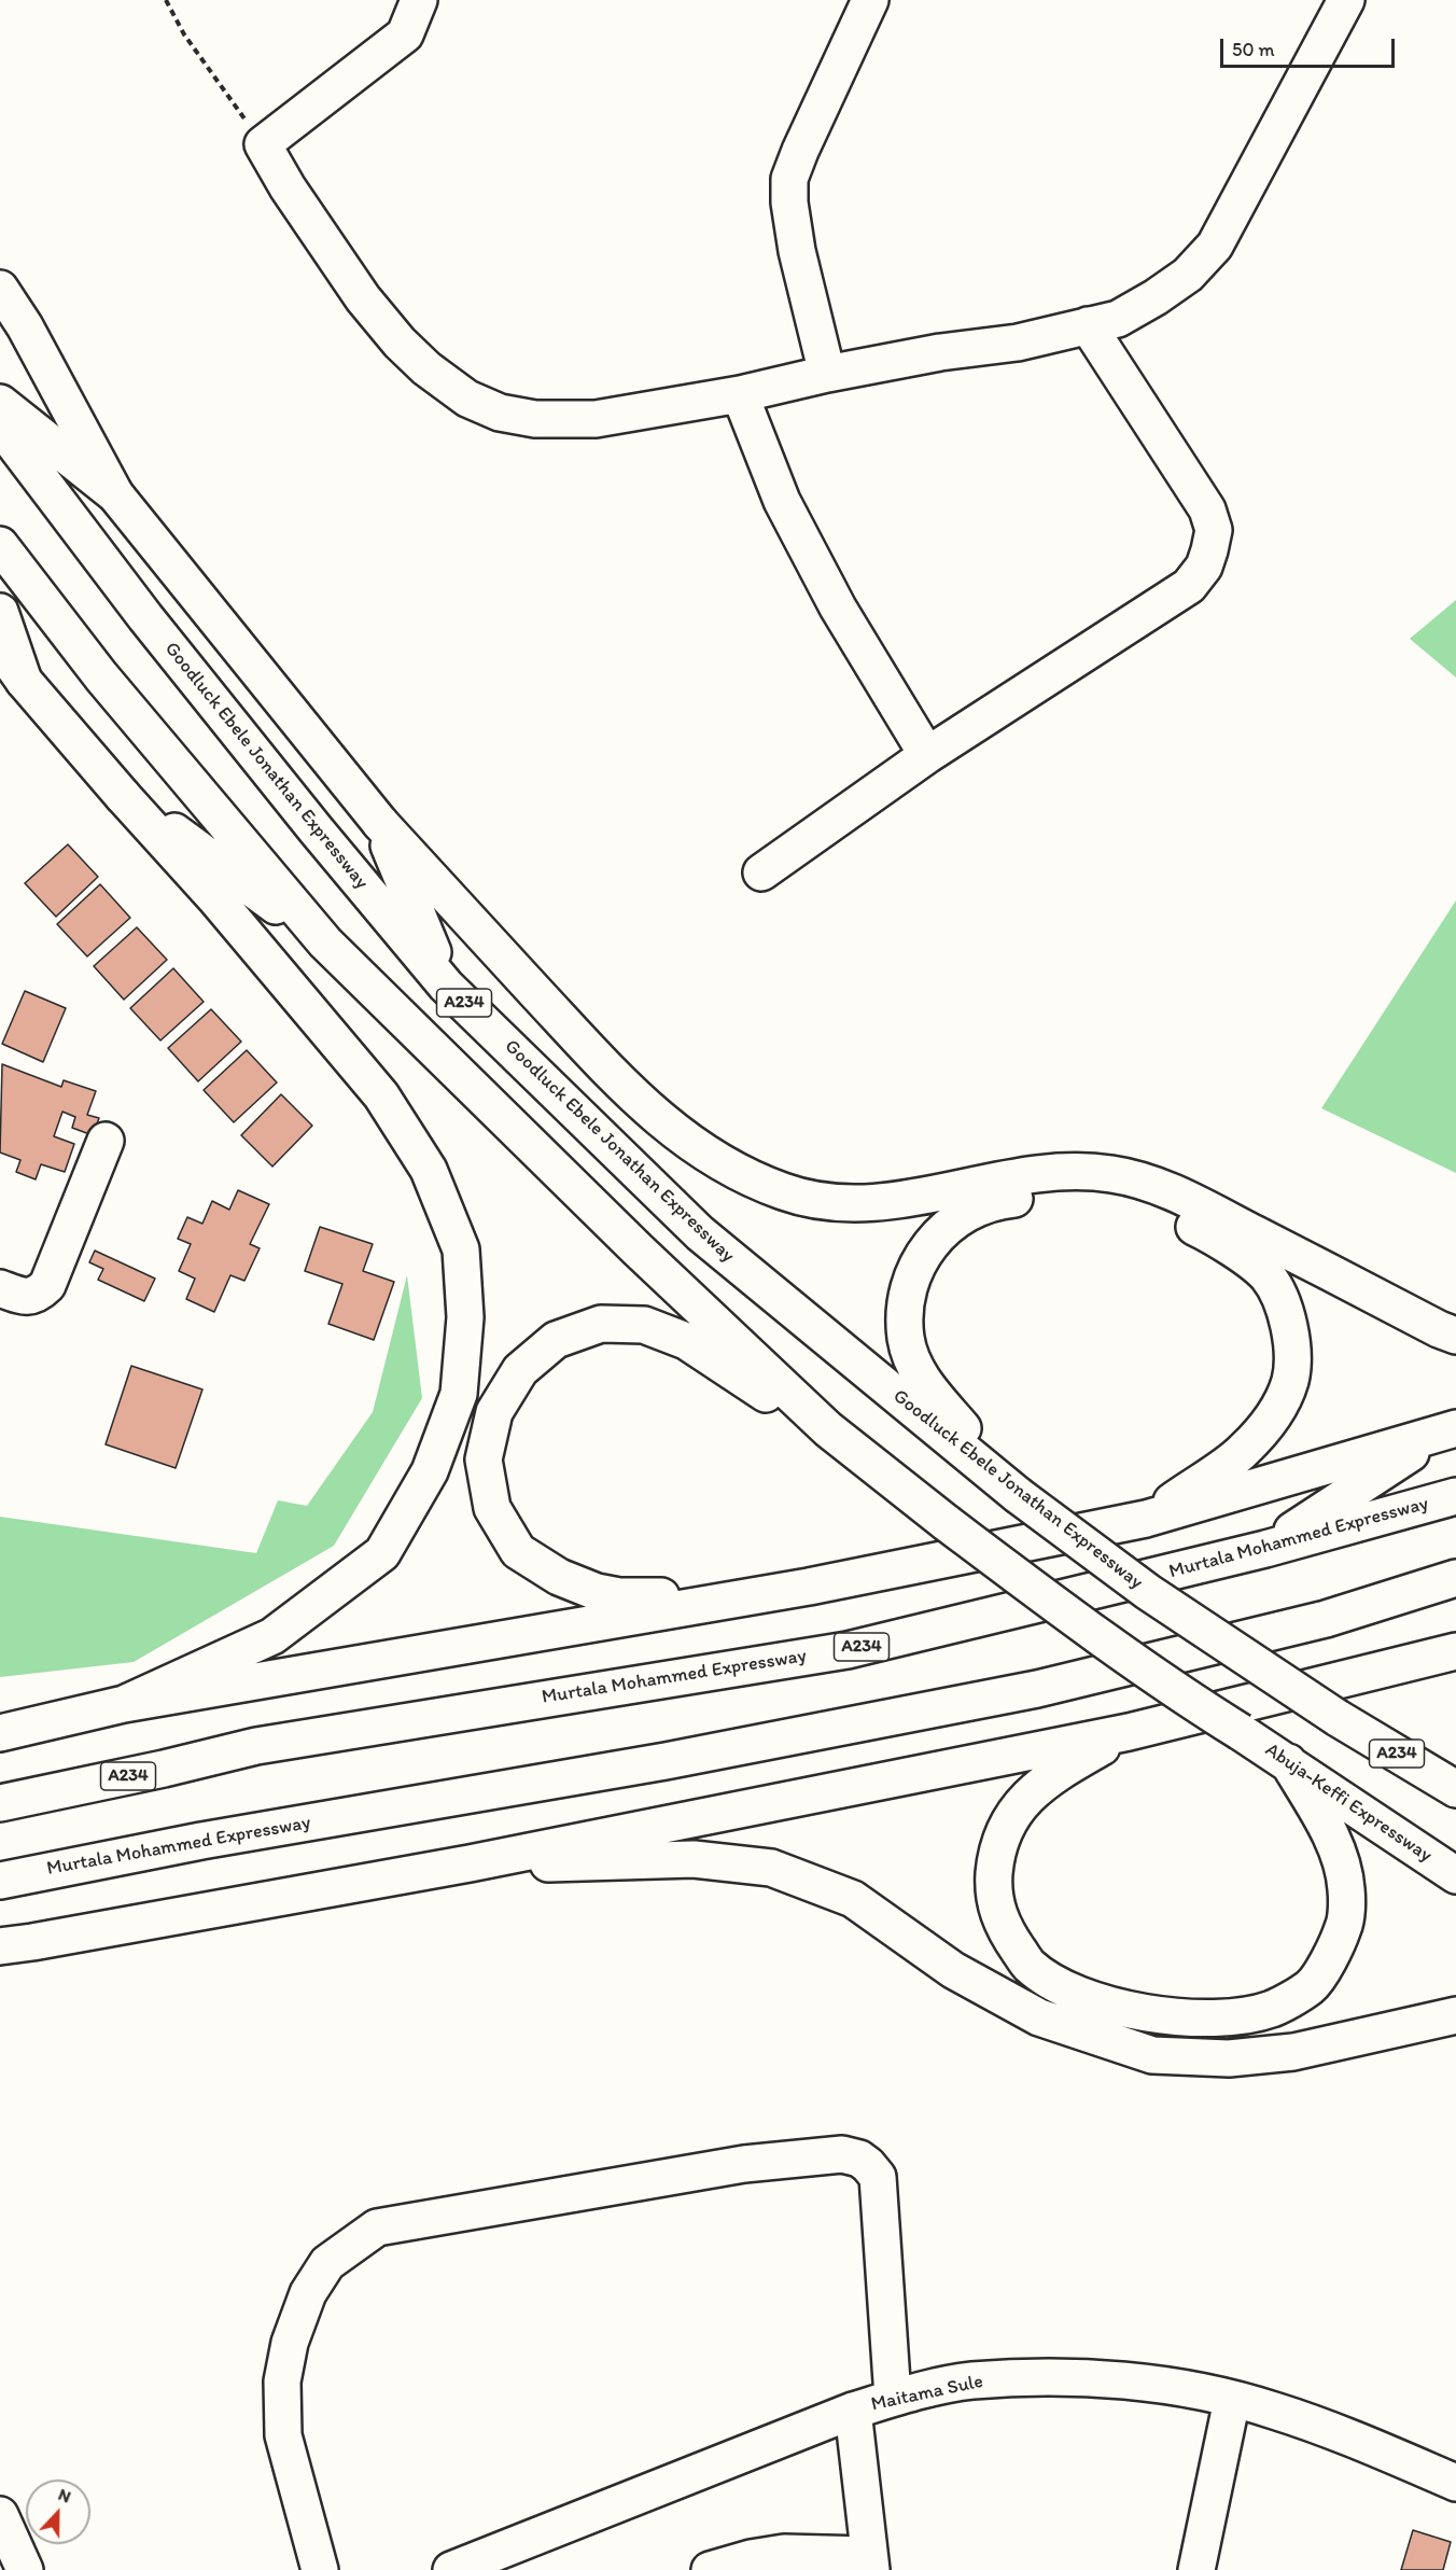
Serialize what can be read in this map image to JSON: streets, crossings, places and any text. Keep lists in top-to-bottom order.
{
  "streets": {
    "main road": [
      "Goodluck Ebele Jonathan Expressway",
      "A234",
      "Murtala Mohammed Expressway",
      "Abuja-Keffi Expressway",
      "Maitama Sule"
    ]
  },
  "crossings": [
    ["A234", "Abuja-Keffi Expressway"]
  ],
  "scale_bar": "50 m",
  "north": "top"
}
